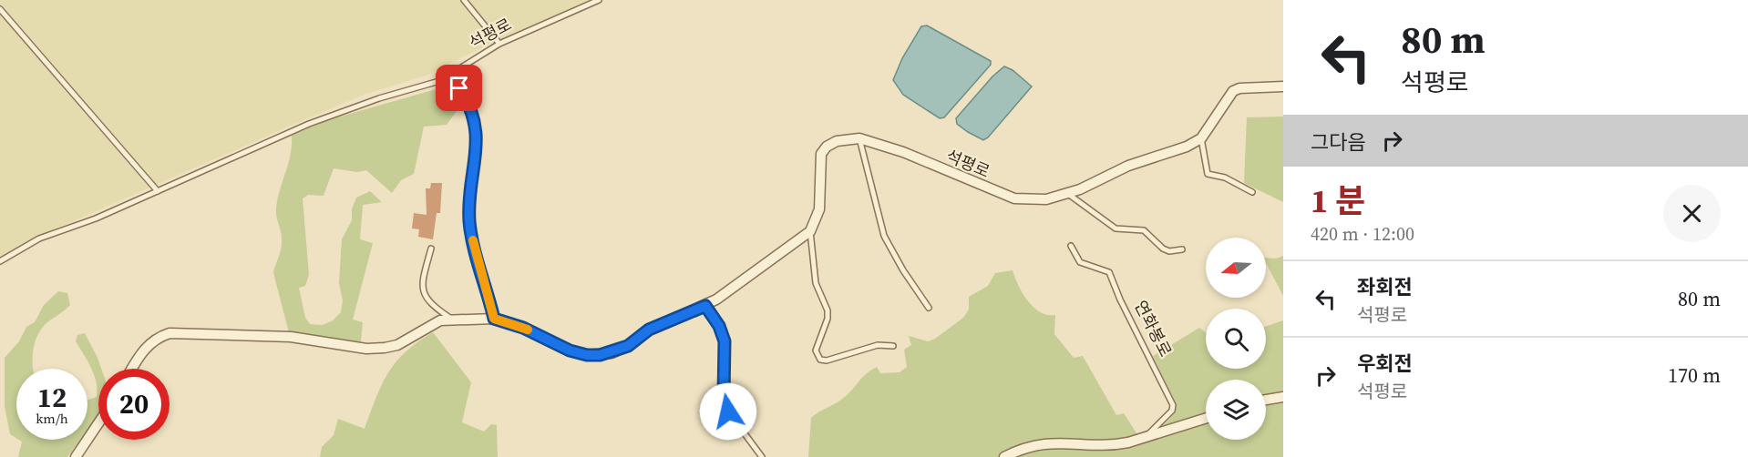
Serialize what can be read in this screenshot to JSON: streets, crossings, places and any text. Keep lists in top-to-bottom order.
{
  "streets": {
    "street": ["석평로"],
    "lane": ["연화봉로"]
  },
  "north": "left",
  "page": {
    "turn": ["80 m", "석평로"],
    "then": "그다음",
    "heading": ["1 분", "420 m · 12:00"],
    "list": [
      {
        "name": "좌회전",
        "note": "석평로",
        "value": "80 m"
      },
      {
        "name": "우회전",
        "note": "석평로",
        "value": "170 m"
      }
    ],
    "speed": "12 km/h",
    "limit": "20"
  }
}
